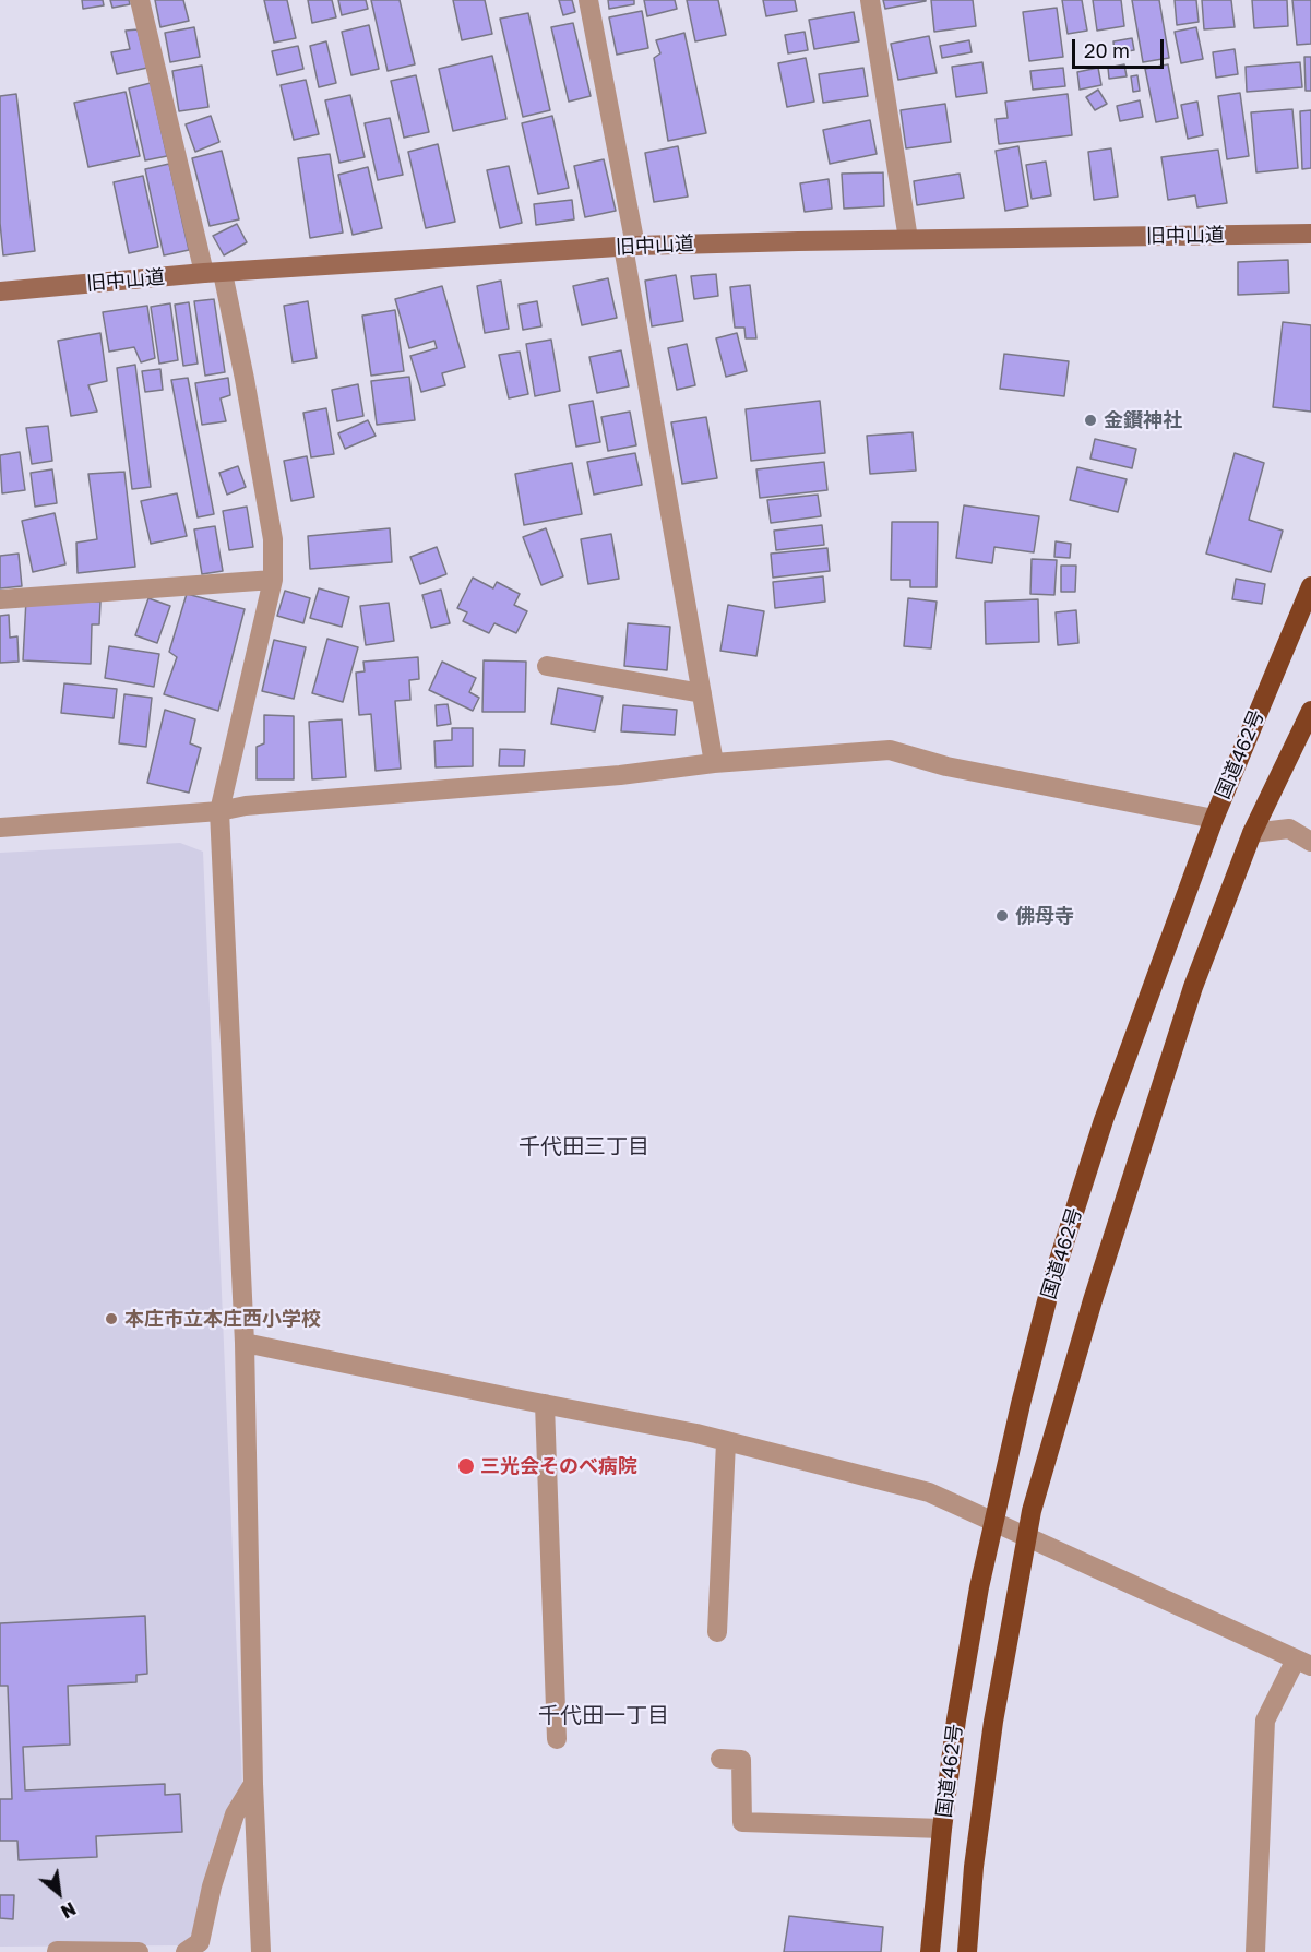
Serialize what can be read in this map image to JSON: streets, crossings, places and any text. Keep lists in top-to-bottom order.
{
  "streets": {
    "highway": ["国道462号"],
    "main road": ["旧中山道"]
  },
  "districts": ["千代田三丁目", "千代田一丁目"],
  "places": [
    "金鑚神社",
    "佛母寺",
    "本庄市立本庄西小学校",
    "三光会そのべ病院"
  ],
  "scale_bar": "20 m",
  "north": "bottom right"
}
